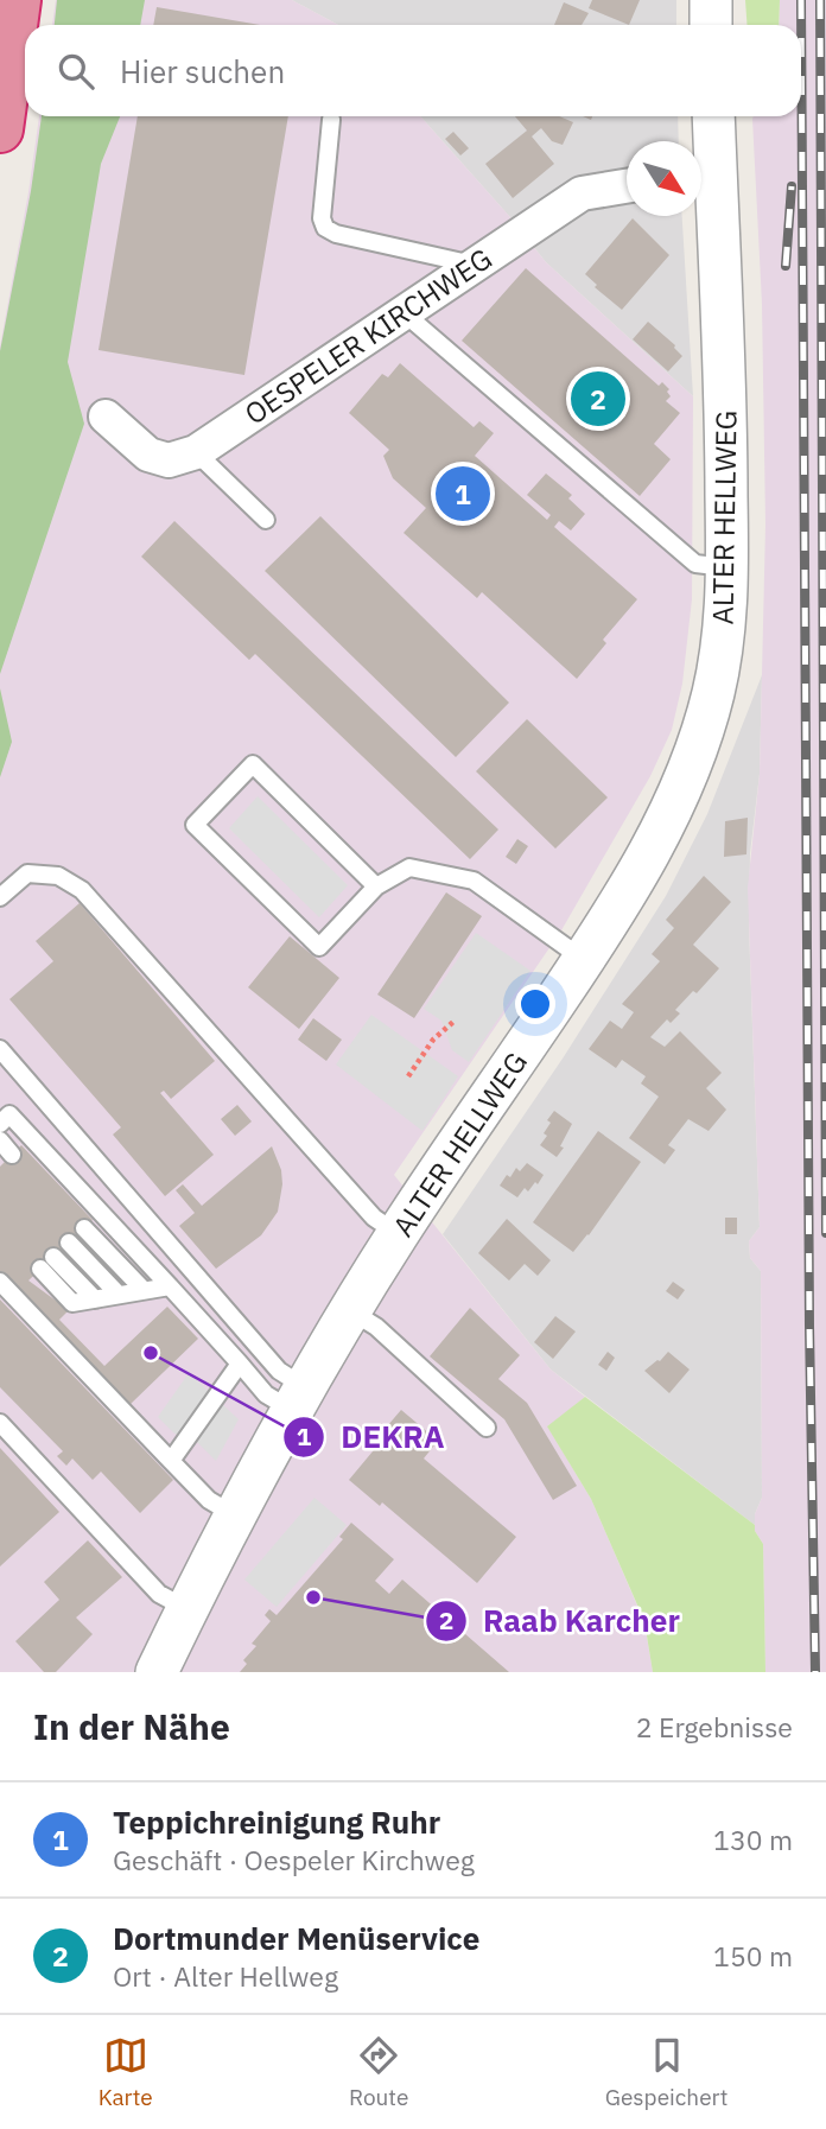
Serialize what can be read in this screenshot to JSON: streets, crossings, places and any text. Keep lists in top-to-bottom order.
{
  "streets": {
    "street": ["OESPELER KIRCHWEG", "ALTER HELLWEG"]
  },
  "places": ["DEKRA", "Raab Karcher"],
  "north": "bottom right",
  "page": {
    "search": "Hier suchen",
    "pins": ["2", "1"],
    "heading": ["In der Nähe", "2 Ergebnisse"],
    "list": [
      {
        "mark": "1",
        "name": "Teppichreinigung Ruhr",
        "note": "Geschäft · Oespeler Kirchweg",
        "value": "130 m"
      },
      {
        "mark": "2",
        "name": "Dortmunder Menüservice",
        "note": "Ort · Alter Hellweg",
        "value": "150 m"
      }
    ],
    "nav": ["Karte", "Route", "Gespeichert"]
  }
}
